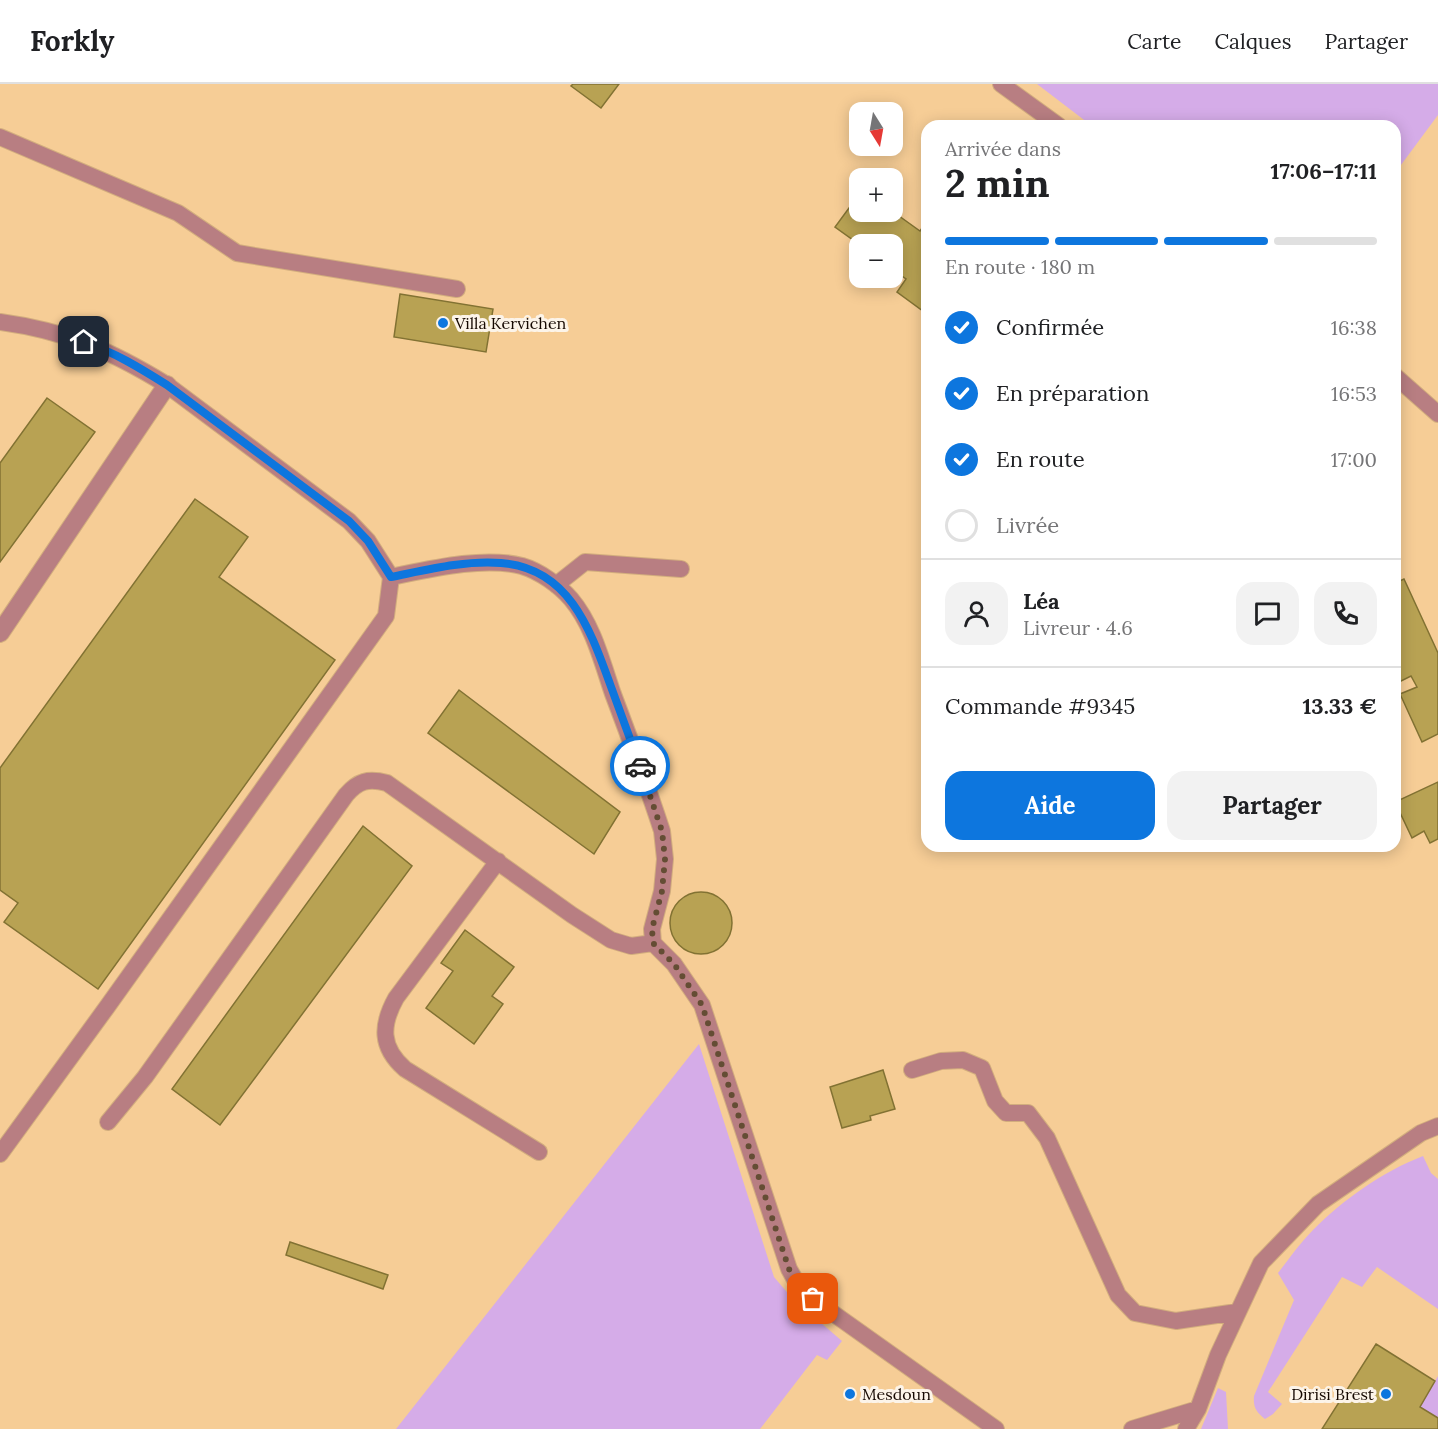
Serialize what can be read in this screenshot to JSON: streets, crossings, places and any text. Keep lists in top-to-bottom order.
{
  "places": ["Villa Kervichen", "Mesdoun", "Dirisi Brest"],
  "north": "bottom",
  "page": {
    "header": "Forkly",
    "nav": ["Carte", "Calques", "Partager"],
    "map_buttons": ["+", "−"],
    "heading": ["2 min", "Arrivée dans", "17:06–17:11"],
    "panel": [
      "Léa",
      "Livreur · 4.6",
      "Commande #9345",
      "13.33 €"
    ],
    "bar": "En route · 180 m",
    "list": [
      ["Confirmée", "16:38"],
      ["En préparation", "16:53"],
      ["En route", "17:00"],
      "Livrée"
    ],
    "buttons": ["Aide", "Partager"]
  }
}
